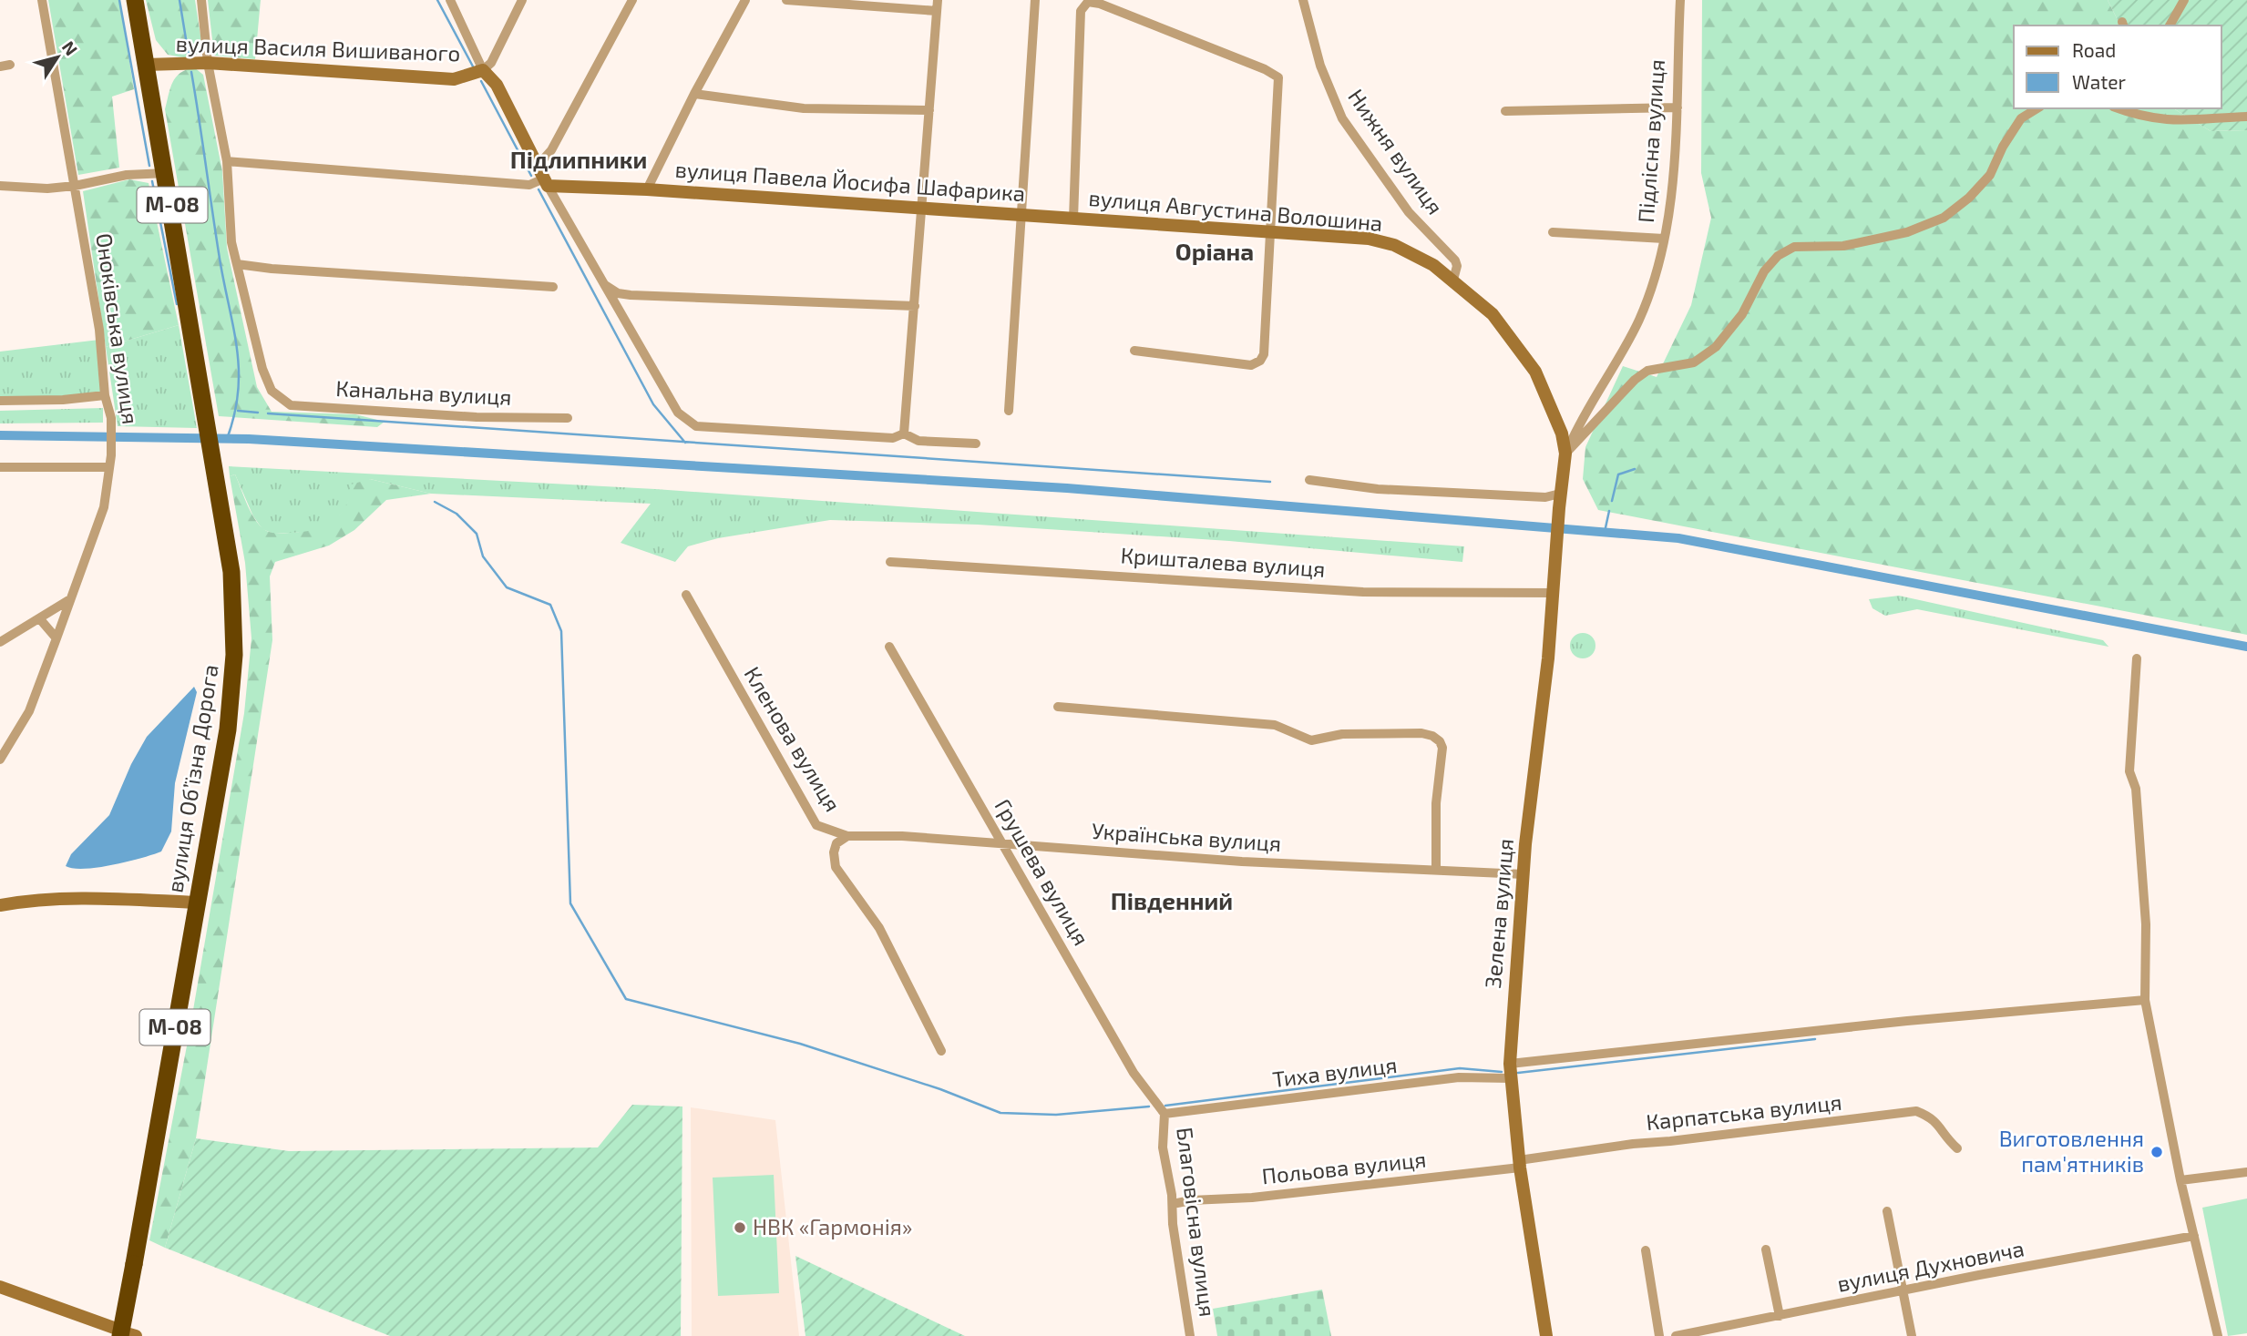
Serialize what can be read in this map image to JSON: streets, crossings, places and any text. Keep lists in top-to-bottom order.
{
  "streets": {
    "highway": ["М-08", "вулиця Обʼїзна Дорога"],
    "street": [
      "вулиця Василя Вишиваного",
      "Підлісна вулиця",
      "Нижня вулиця",
      "вулиця Павела Йосифа Шафарика",
      "вулиця Августина Волошина",
      "Оноківська вулиця",
      "Канальна вулиця",
      "Кришталева вулиця",
      "Кленова вулиця",
      "Українська вулиця",
      "Грушева вулиця",
      "Зелена вулиця",
      "Тиха вулиця",
      "Карпатська вулиця",
      "Польова вулиця",
      "Благовісна вулиця",
      "вулиця Духновича"
    ]
  },
  "crossings": [
    ["вулиця Василя Вишиваного", "вулиця Обʼїзна Дорога"],
    ["Підлісна вулиця", "вулиця Августина Волошина"],
    ["Нижня вулиця", "вулиця Августина Волошина"],
    ["вулиця Павела Йосифа Шафарика", "вулиця Августина Волошина"],
    ["вулиця Августина Волошина", "Зелена вулиця"],
    ["Кришталева вулиця", "Зелена вулиця"],
    ["Кленова вулиця", "Українська вулиця"],
    ["Українська вулиця", "Грушева вулиця"],
    ["Українська вулиця", "Зелена вулиця"],
    ["Грушева вулиця", "Тиха вулиця"],
    ["Грушева вулиця", "Благовісна вулиця"],
    ["Зелена вулиця", "Тиха вулиця"],
    ["Зелена вулиця", "Карпатська вулиця"],
    ["Зелена вулиця", "Польова вулиця"],
    ["Тиха вулиця", "Благовісна вулиця"],
    ["Карпатська вулиця", "Польова вулиця"],
    ["Польова вулиця", "Благовісна вулиця"]
  ],
  "districts": ["Підлипники", "Оріана", "Південний"],
  "places": ["Виготовлення пам'ятників", "НВК «Гармонія»"],
  "legend": ["Road", "Water"],
  "north": "top right"
}
